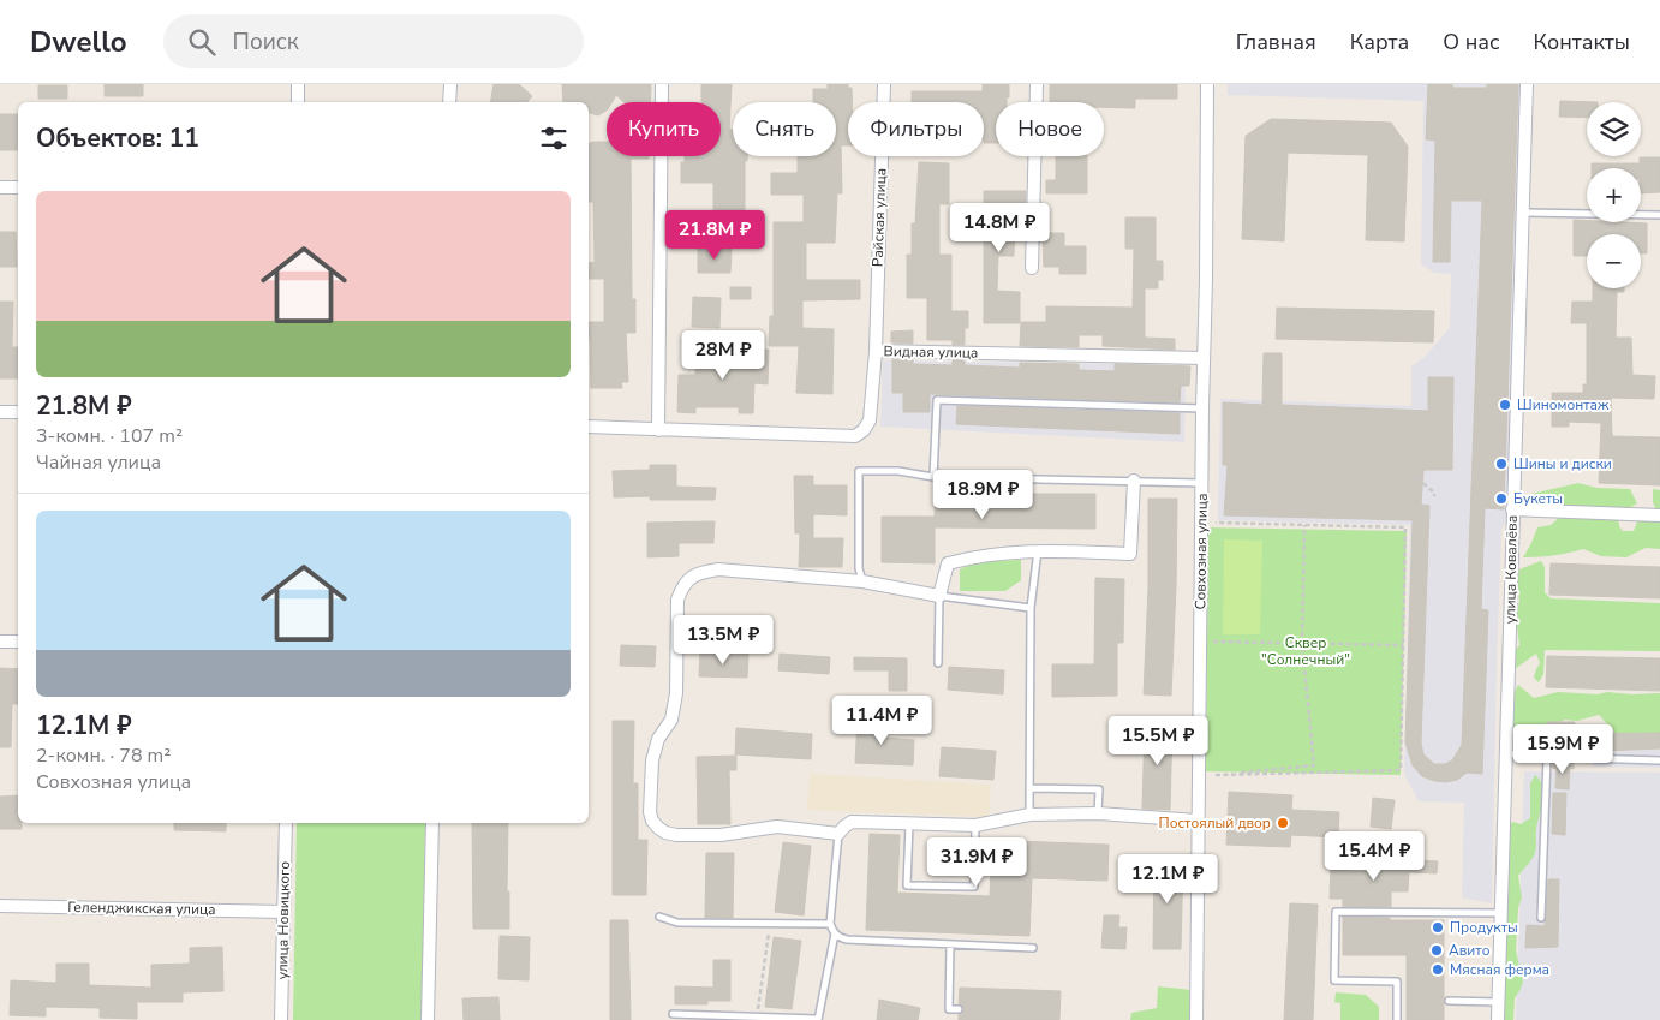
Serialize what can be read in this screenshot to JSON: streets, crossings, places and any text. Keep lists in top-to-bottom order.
{
  "streets": {
    "street": [
      "Райская улица",
      "Видная улица",
      "Совхозная улица",
      "улица Ковалёва",
      "Геленджикская улица",
      "улица Новицкого"
    ]
  },
  "crossings": [
    ["Райская улица", "Видная улица"],
    ["Видная улица", "Совхозная улица"],
    ["Геленджикская улица", "улица Новицкого"]
  ],
  "parks": ["Сквер \"Солнечный\""],
  "places": [
    "Шиномонтаж",
    "Шины и диски",
    "Букеты",
    "Постоялый двор",
    "Продукты",
    "Авито",
    "Мясная ферма"
  ],
  "page": {
    "header": "Dwello",
    "search": "Поиск",
    "nav": [
      "Главная",
      "Карта",
      "О нас",
      "Контакты"
    ],
    "map_buttons": ["+", "−"],
    "chip": [
      "Купить",
      "Снять",
      "Фильтры",
      "Новое"
    ],
    "heading": "Объектов: 11",
    "list": [
      {
        "name": "21.8M ₽",
        "note": "3-комн. · 107 m² · Чайная улица"
      },
      {
        "name": "12.1M ₽",
        "note": "2-комн. · 78 m² · Совхозная улица"
      }
    ],
    "price": [
      "14.8M ₽",
      "21.8M ₽",
      "28M ₽",
      "18.9M ₽",
      "13.5M ₽",
      "11.4M ₽",
      "15.5M ₽",
      "15.9M ₽",
      "15.4M ₽",
      "31.9M ₽",
      "12.1M ₽"
    ]
  }
}
